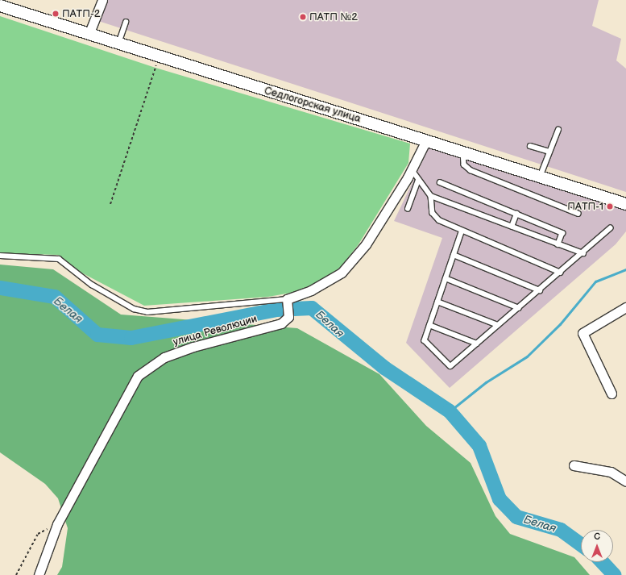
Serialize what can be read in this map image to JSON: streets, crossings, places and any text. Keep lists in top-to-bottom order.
{
  "streets": {
    "street": ["Седлогорская улица", "улица Революции"]
  },
  "water": ["Белая"],
  "places": ["ПАТП-2", "ПАТП №2", "ПАТП-1"],
  "north": "top"
}
